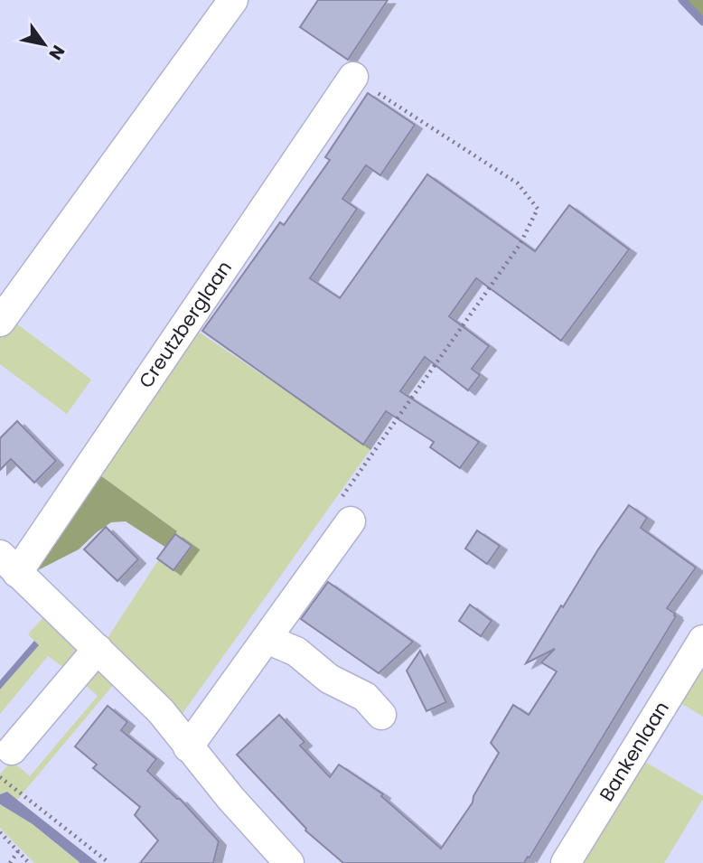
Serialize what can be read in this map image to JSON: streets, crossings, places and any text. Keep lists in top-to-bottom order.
{
  "streets": {
    "street": ["Creutzberglaan", "Bankenlaan"]
  },
  "north": "bottom right"
}
